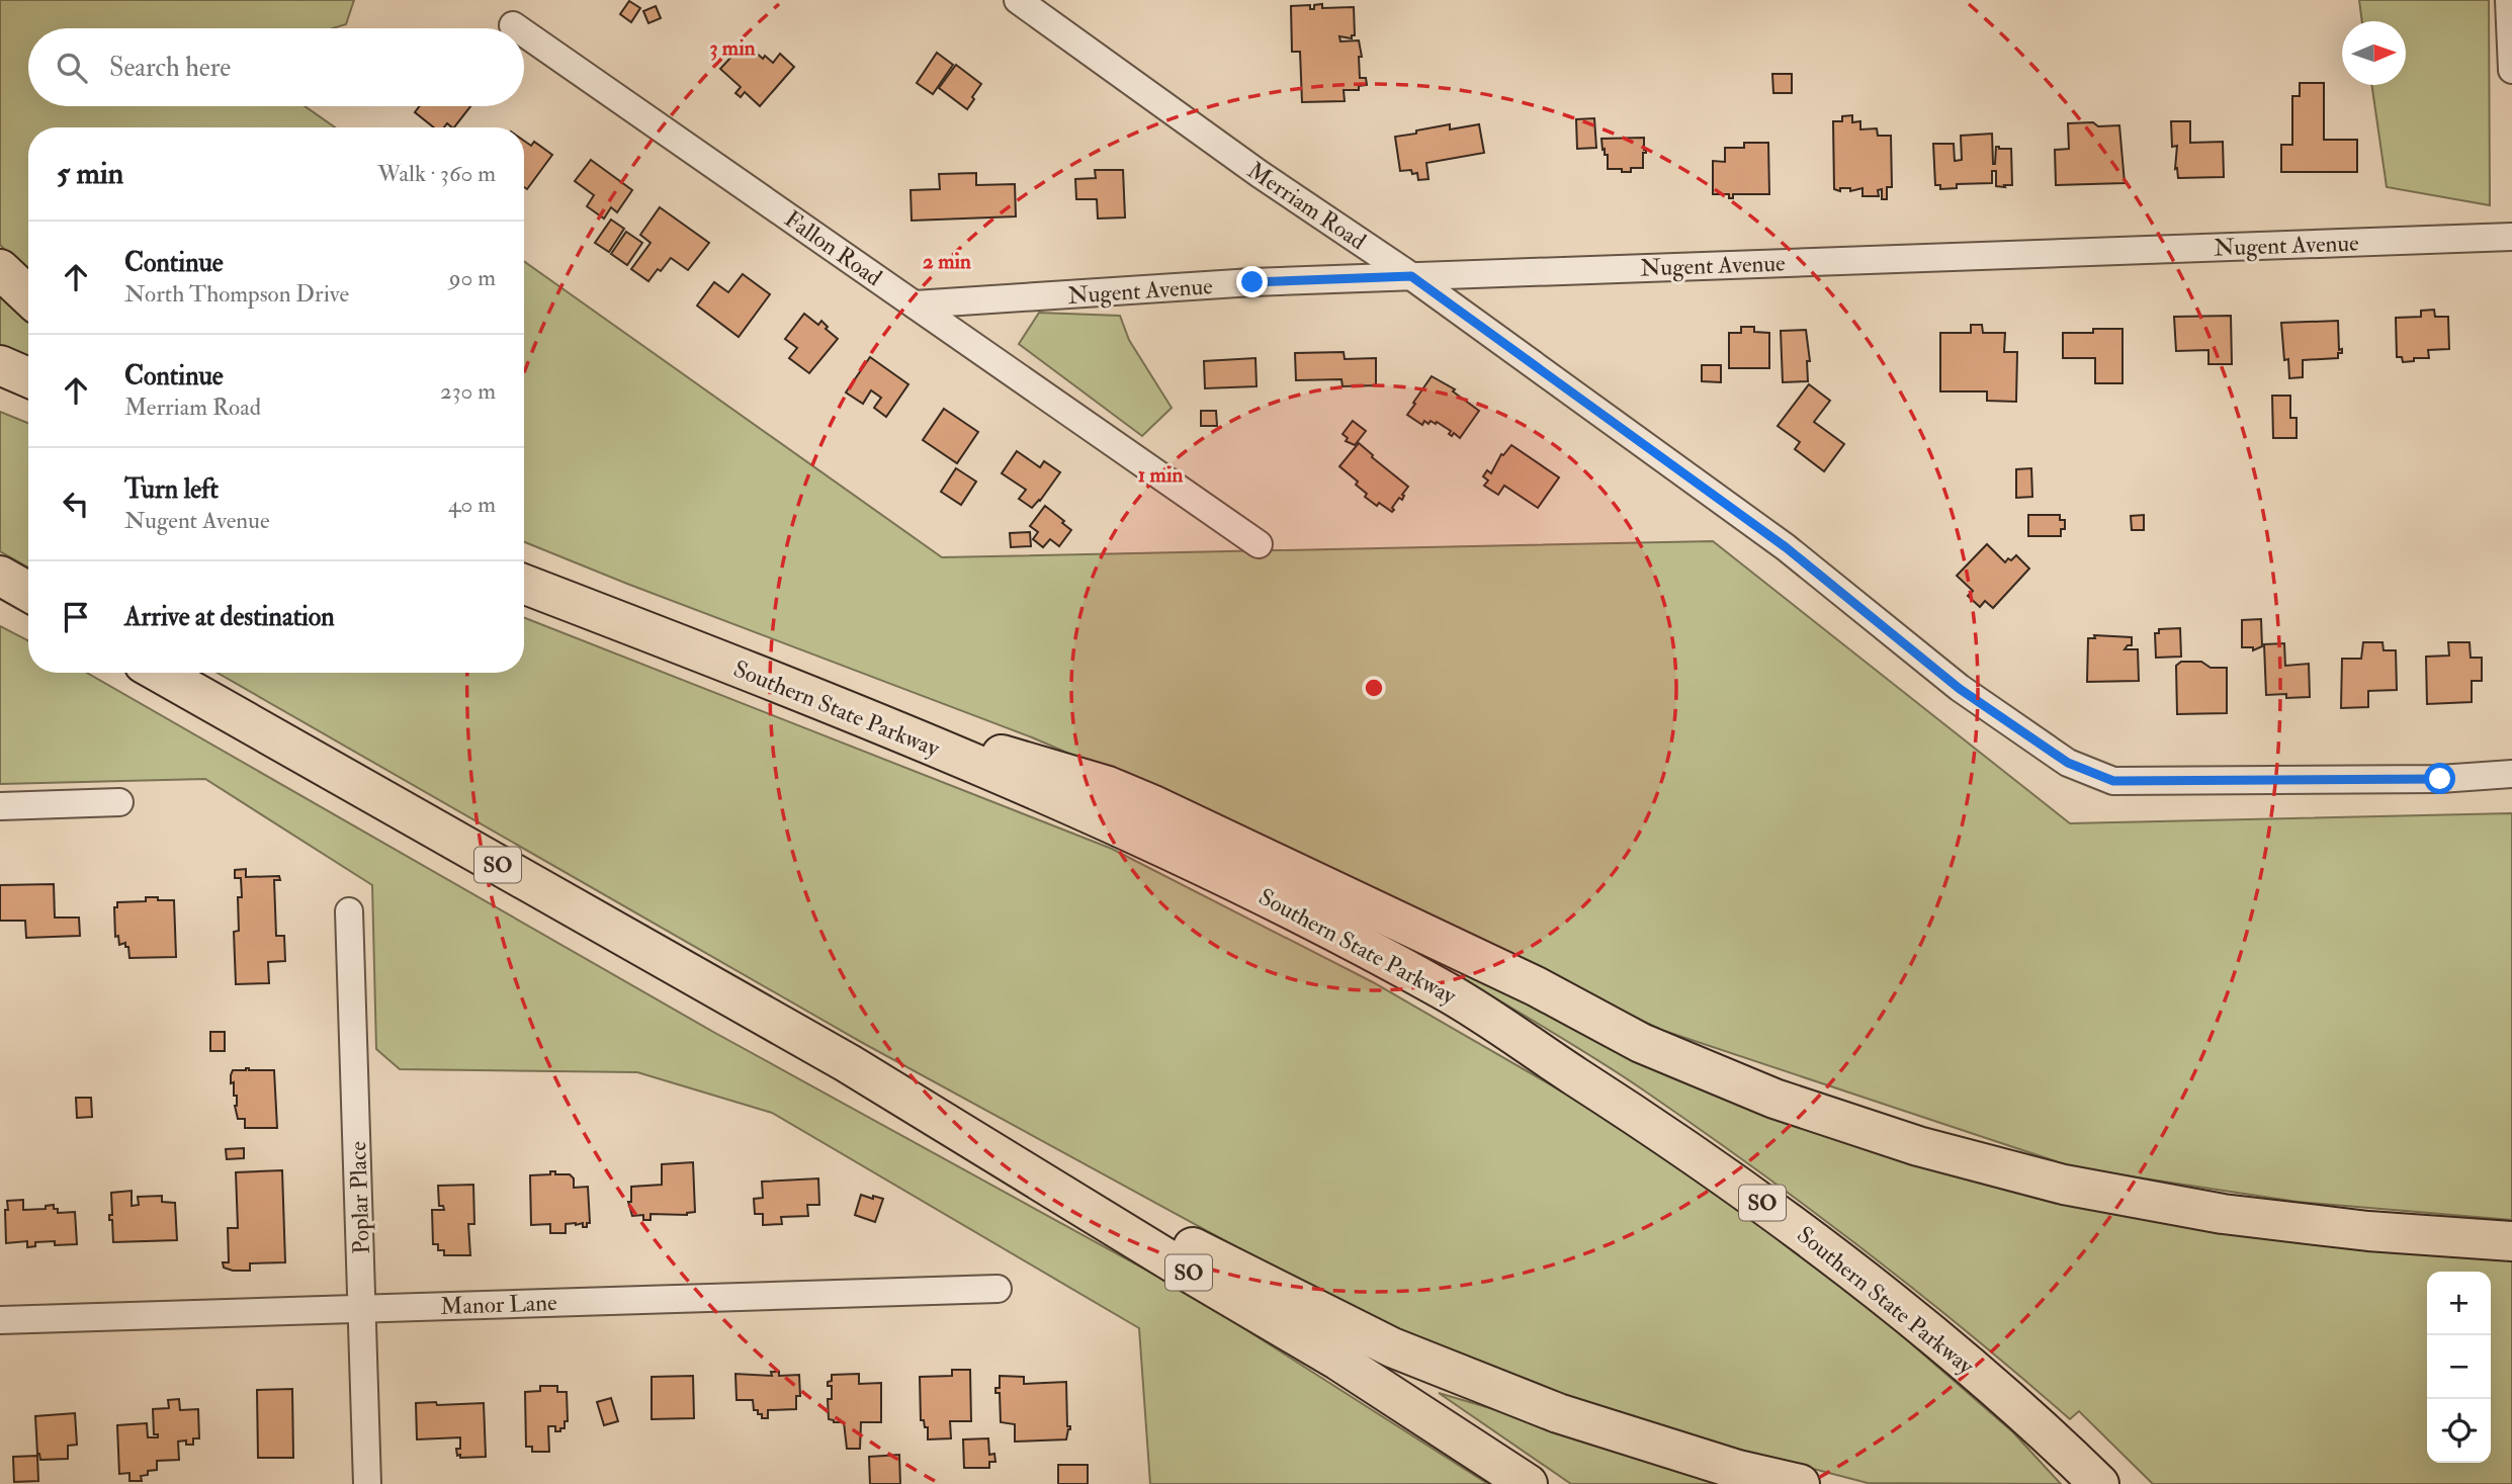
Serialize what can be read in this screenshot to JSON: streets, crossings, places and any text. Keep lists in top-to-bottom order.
{
  "streets": {
    "highway": ["Southern State Parkway", "SO"],
    "street": [
      "Merriam Road",
      "Nugent Avenue",
      "Fallon Road",
      "Poplar Place",
      "Manor Lane"
    ]
  },
  "crossings": [
    ["Merriam Road", "Nugent Avenue"],
    ["Nugent Avenue", "Fallon Road"],
    ["Poplar Place", "Manor Lane"]
  ],
  "north": "right",
  "page": {
    "search": "Search here",
    "heading": ["5 min", "Walk · 360 m"],
    "list": [
      ["Continue", "North Thompson Drive", "90 m"],
      ["Continue", "Merriam Road", "230 m"],
      ["Turn left", "Nugent Avenue", "40 m"],
      "Arrive at destination"
    ],
    "map_buttons": ["+", "−"]
  },
  "rings": ["3 min", "2 min", "1 min"]
}
